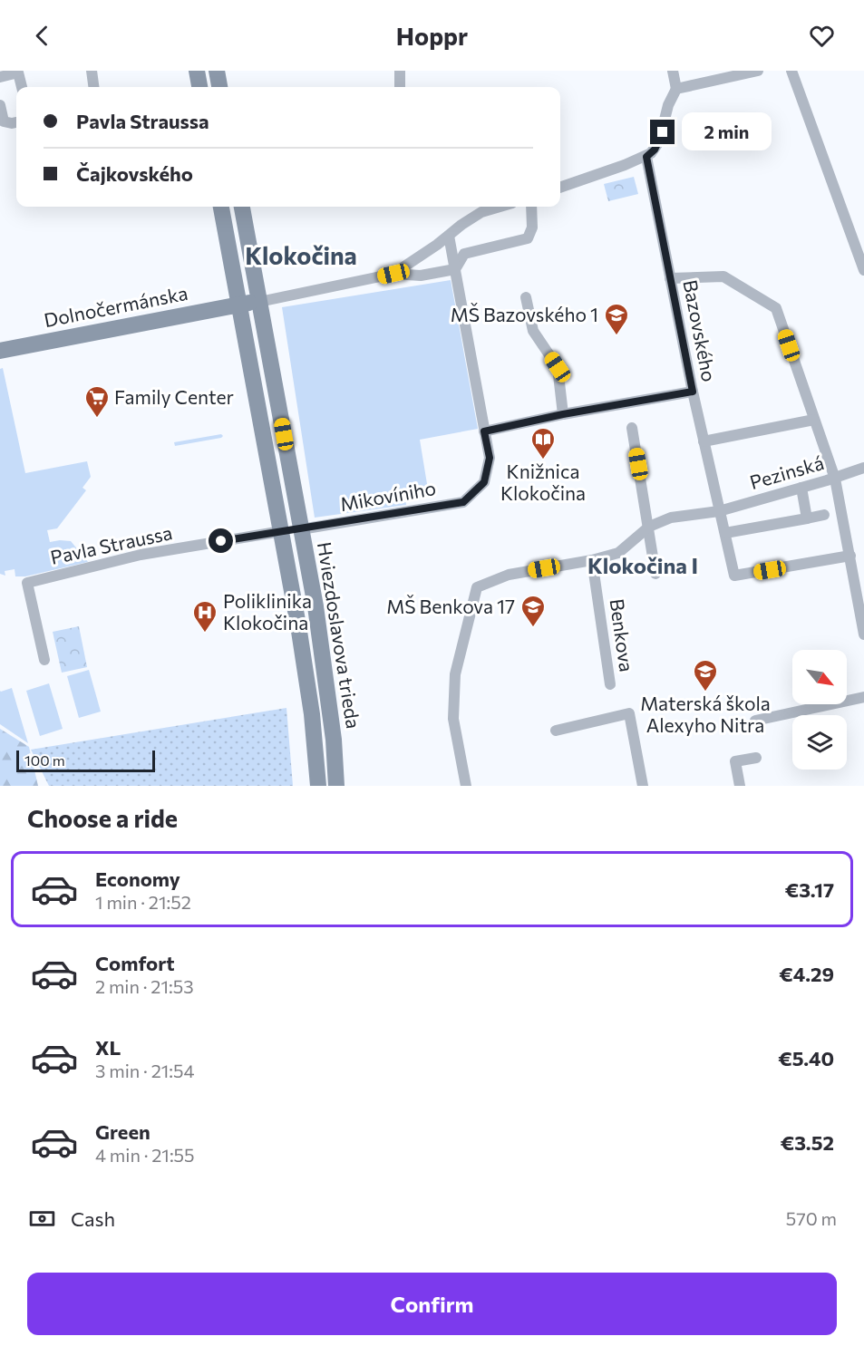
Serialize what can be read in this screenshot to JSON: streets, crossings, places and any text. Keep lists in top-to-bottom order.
{
  "streets": {
    "street": [
      "Dolnočermánska",
      "Bazovského",
      "Pezinská",
      "Mikovíniho",
      "Pavla Straussa",
      "Hviezdoslavova trieda",
      "Benkova"
    ]
  },
  "crossings": [
    ["Dolnočermánska", "Hviezdoslavova trieda"],
    ["Bazovského", "Pezinská"],
    ["Pezinská", "Benkova"],
    ["Mikovíniho", "Hviezdoslavova trieda"],
    ["Pavla Straussa", "Hviezdoslavova trieda"]
  ],
  "districts": ["Klokočina", "Klokočina I"],
  "places": {
    "school or university": ["MŠ Bazovského 1", "MŠ Benkova 17", "Materská škola Alexyho Nitra"],
    "supermarket": ["Family Center"],
    "library": ["Knižnica Klokočina"],
    "hospital": ["Poliklinika Klokočina"]
  },
  "scale_bar": "100 m",
  "north": "bottom right",
  "page": {
    "header": "Hoppr",
    "banner": ["Pavla Straussa", "Čajkovského"],
    "bubble": "2 min",
    "scale": "100 m",
    "heading": "Choose a ride",
    "list": [
      {
        "name": "Economy",
        "note": "1 min · 21:52",
        "value": "€3.17"
      },
      {
        "name": "Comfort",
        "note": "2 min · 21:53",
        "value": "€4.29"
      },
      {
        "name": "XL",
        "note": "3 min · 21:54",
        "value": "€5.40"
      },
      {
        "name": "Green",
        "note": "4 min · 21:55",
        "value": "€3.52"
      }
    ],
    "pay": ["Cash", "570 m"],
    "buttons": "Confirm"
  }
}
